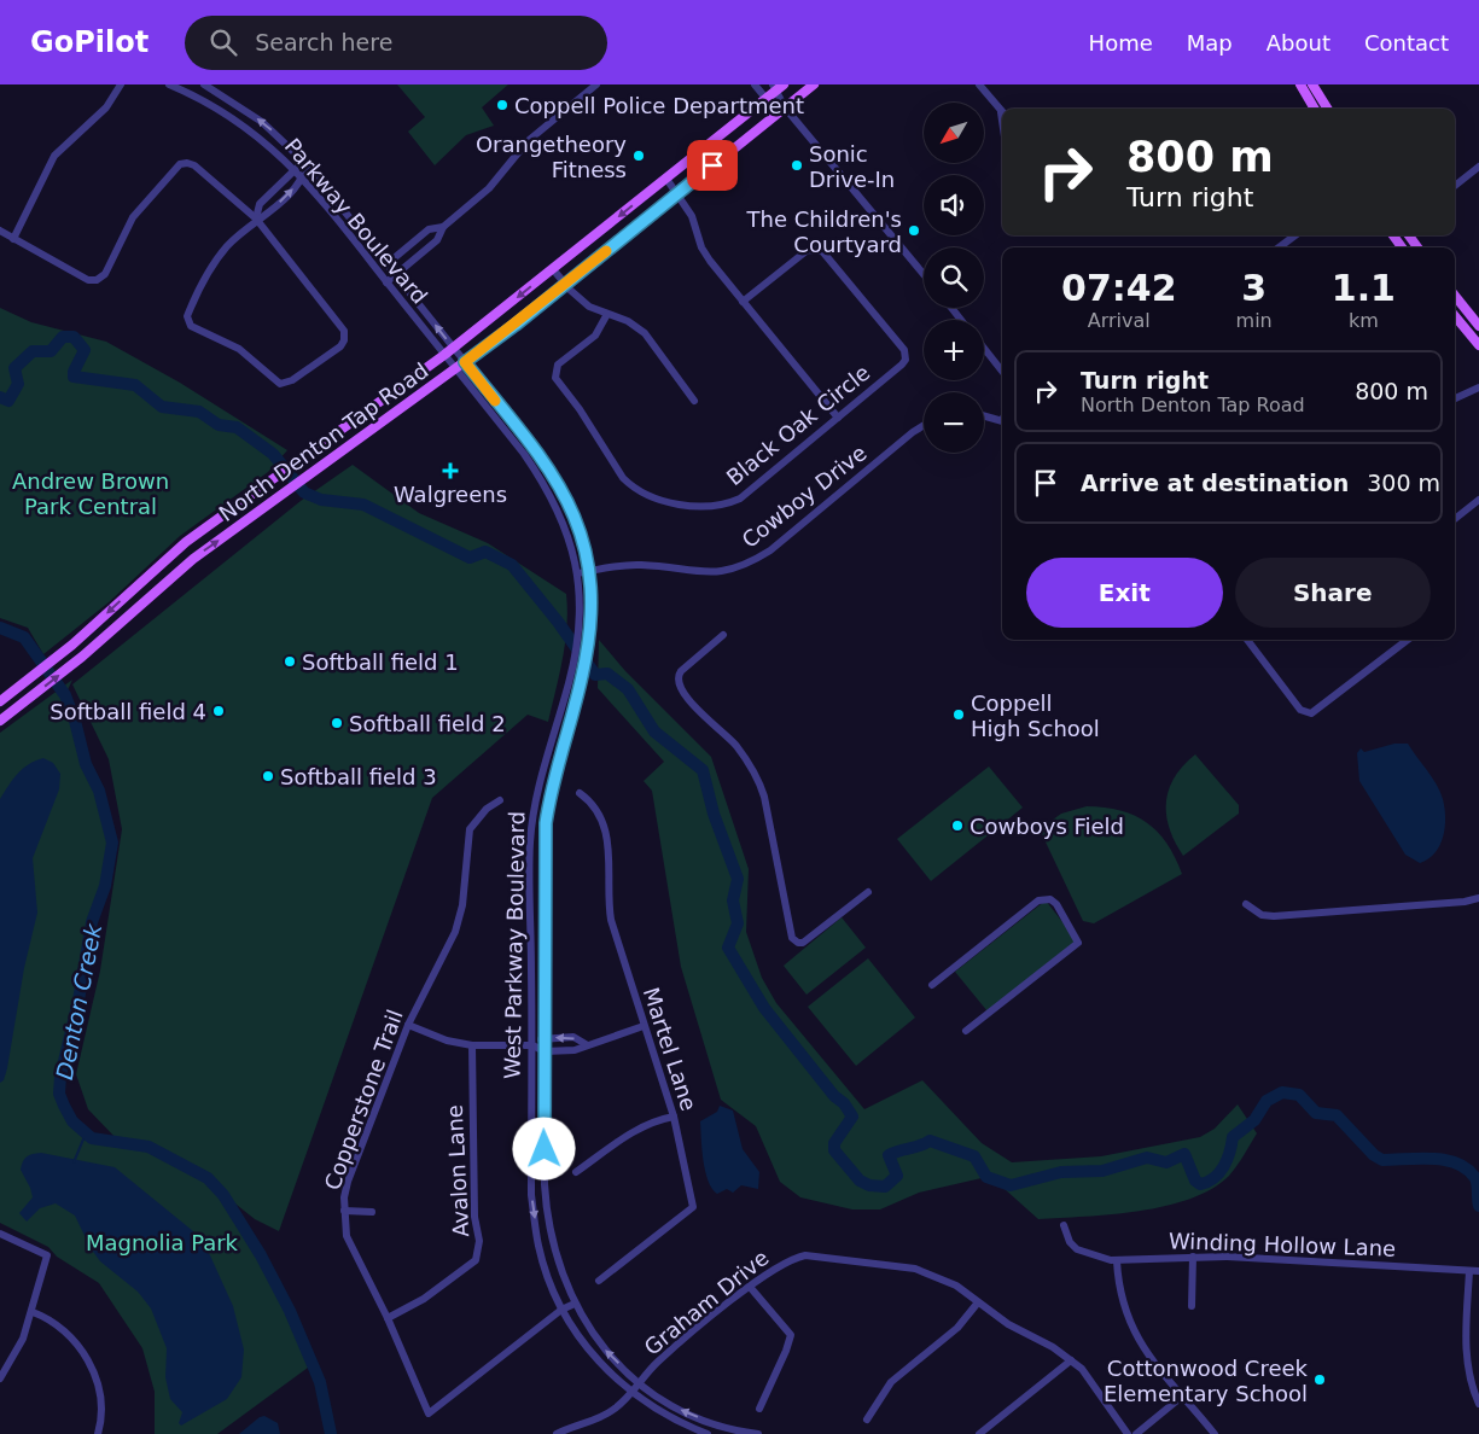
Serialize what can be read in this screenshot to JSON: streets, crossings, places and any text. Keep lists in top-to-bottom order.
{
  "streets": {
    "main road": ["North Denton Tap Road"],
    "street": [
      "Parkway Boulevard",
      "Black Oak Circle",
      "Cowboy Drive",
      "West Parkway Boulevard",
      "Martel Lane",
      "Copperstone Trail",
      "Avalon Lane",
      "Winding Hollow Lane",
      "Graham Drive"
    ]
  },
  "crossings": [
    ["Parkway Boulevard", "North Denton Tap Road"],
    ["Parkway Boulevard", "West Parkway Boulevard"],
    ["North Denton Tap Road", "West Parkway Boulevard"],
    ["Cowboy Drive", "West Parkway Boulevard"],
    ["West Parkway Boulevard", "Copperstone Trail"],
    ["West Parkway Boulevard", "Graham Drive"],
    ["Copperstone Trail", "Avalon Lane"]
  ],
  "water": ["Denton Creek"],
  "parks": ["Andrew Brown Park Central", "Magnolia Park"],
  "places": {
    "other": [
      "Coppell Police Department",
      "Orangetheory Fitness",
      "Sonic Drive-In",
      "The Children's Courtyard",
      "Softball field 1",
      "Softball field 4",
      "Coppell High School",
      "Softball field 2",
      "Softball field 3",
      "Cowboys Field",
      "Cottonwood Creek Elementary School"
    ],
    "health": ["Walgreens"]
  },
  "north": "bottom left",
  "page": {
    "header": "GoPilot",
    "search": "Search here",
    "nav": [
      "Home",
      "Map",
      "About",
      "Contact"
    ],
    "map_buttons": ["+", "−"],
    "turn": ["800 m", "Turn right"],
    "eta": [
      "07:42",
      "Arrival",
      "3",
      "min",
      "1.1",
      "km"
    ],
    "list": [
      {
        "name": "Turn right",
        "note": "North Denton Tap Road",
        "value": "800 m"
      },
      {
        "name": "Arrive at destination",
        "value": "300 m"
      }
    ],
    "buttons": ["Exit", "Share"]
  }
}
